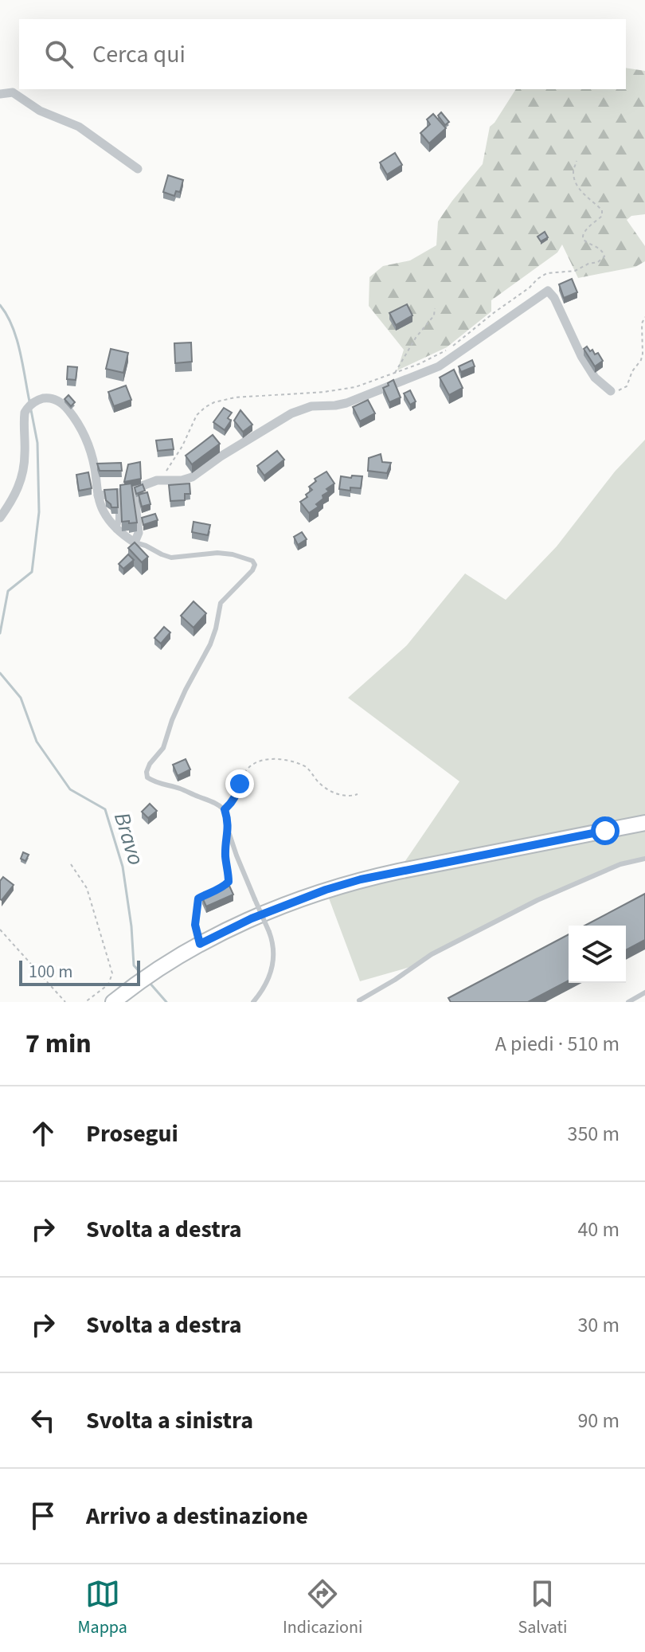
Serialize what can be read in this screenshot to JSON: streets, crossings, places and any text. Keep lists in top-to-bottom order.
{
  "water": ["Bravo"],
  "scale_bar": "100 m",
  "page": {
    "search": "Cerca qui",
    "scale": "100 m",
    "heading": ["7 min", "A piedi · 510 m"],
    "list": [
      ["Prosegui", "350 m"],
      ["Svolta a destra", "40 m"],
      ["Svolta a destra", "30 m"],
      ["Svolta a sinistra", "90 m"],
      "Arrivo a destinazione"
    ],
    "nav": ["Mappa", "Indicazioni", "Salvati"]
  }
}
